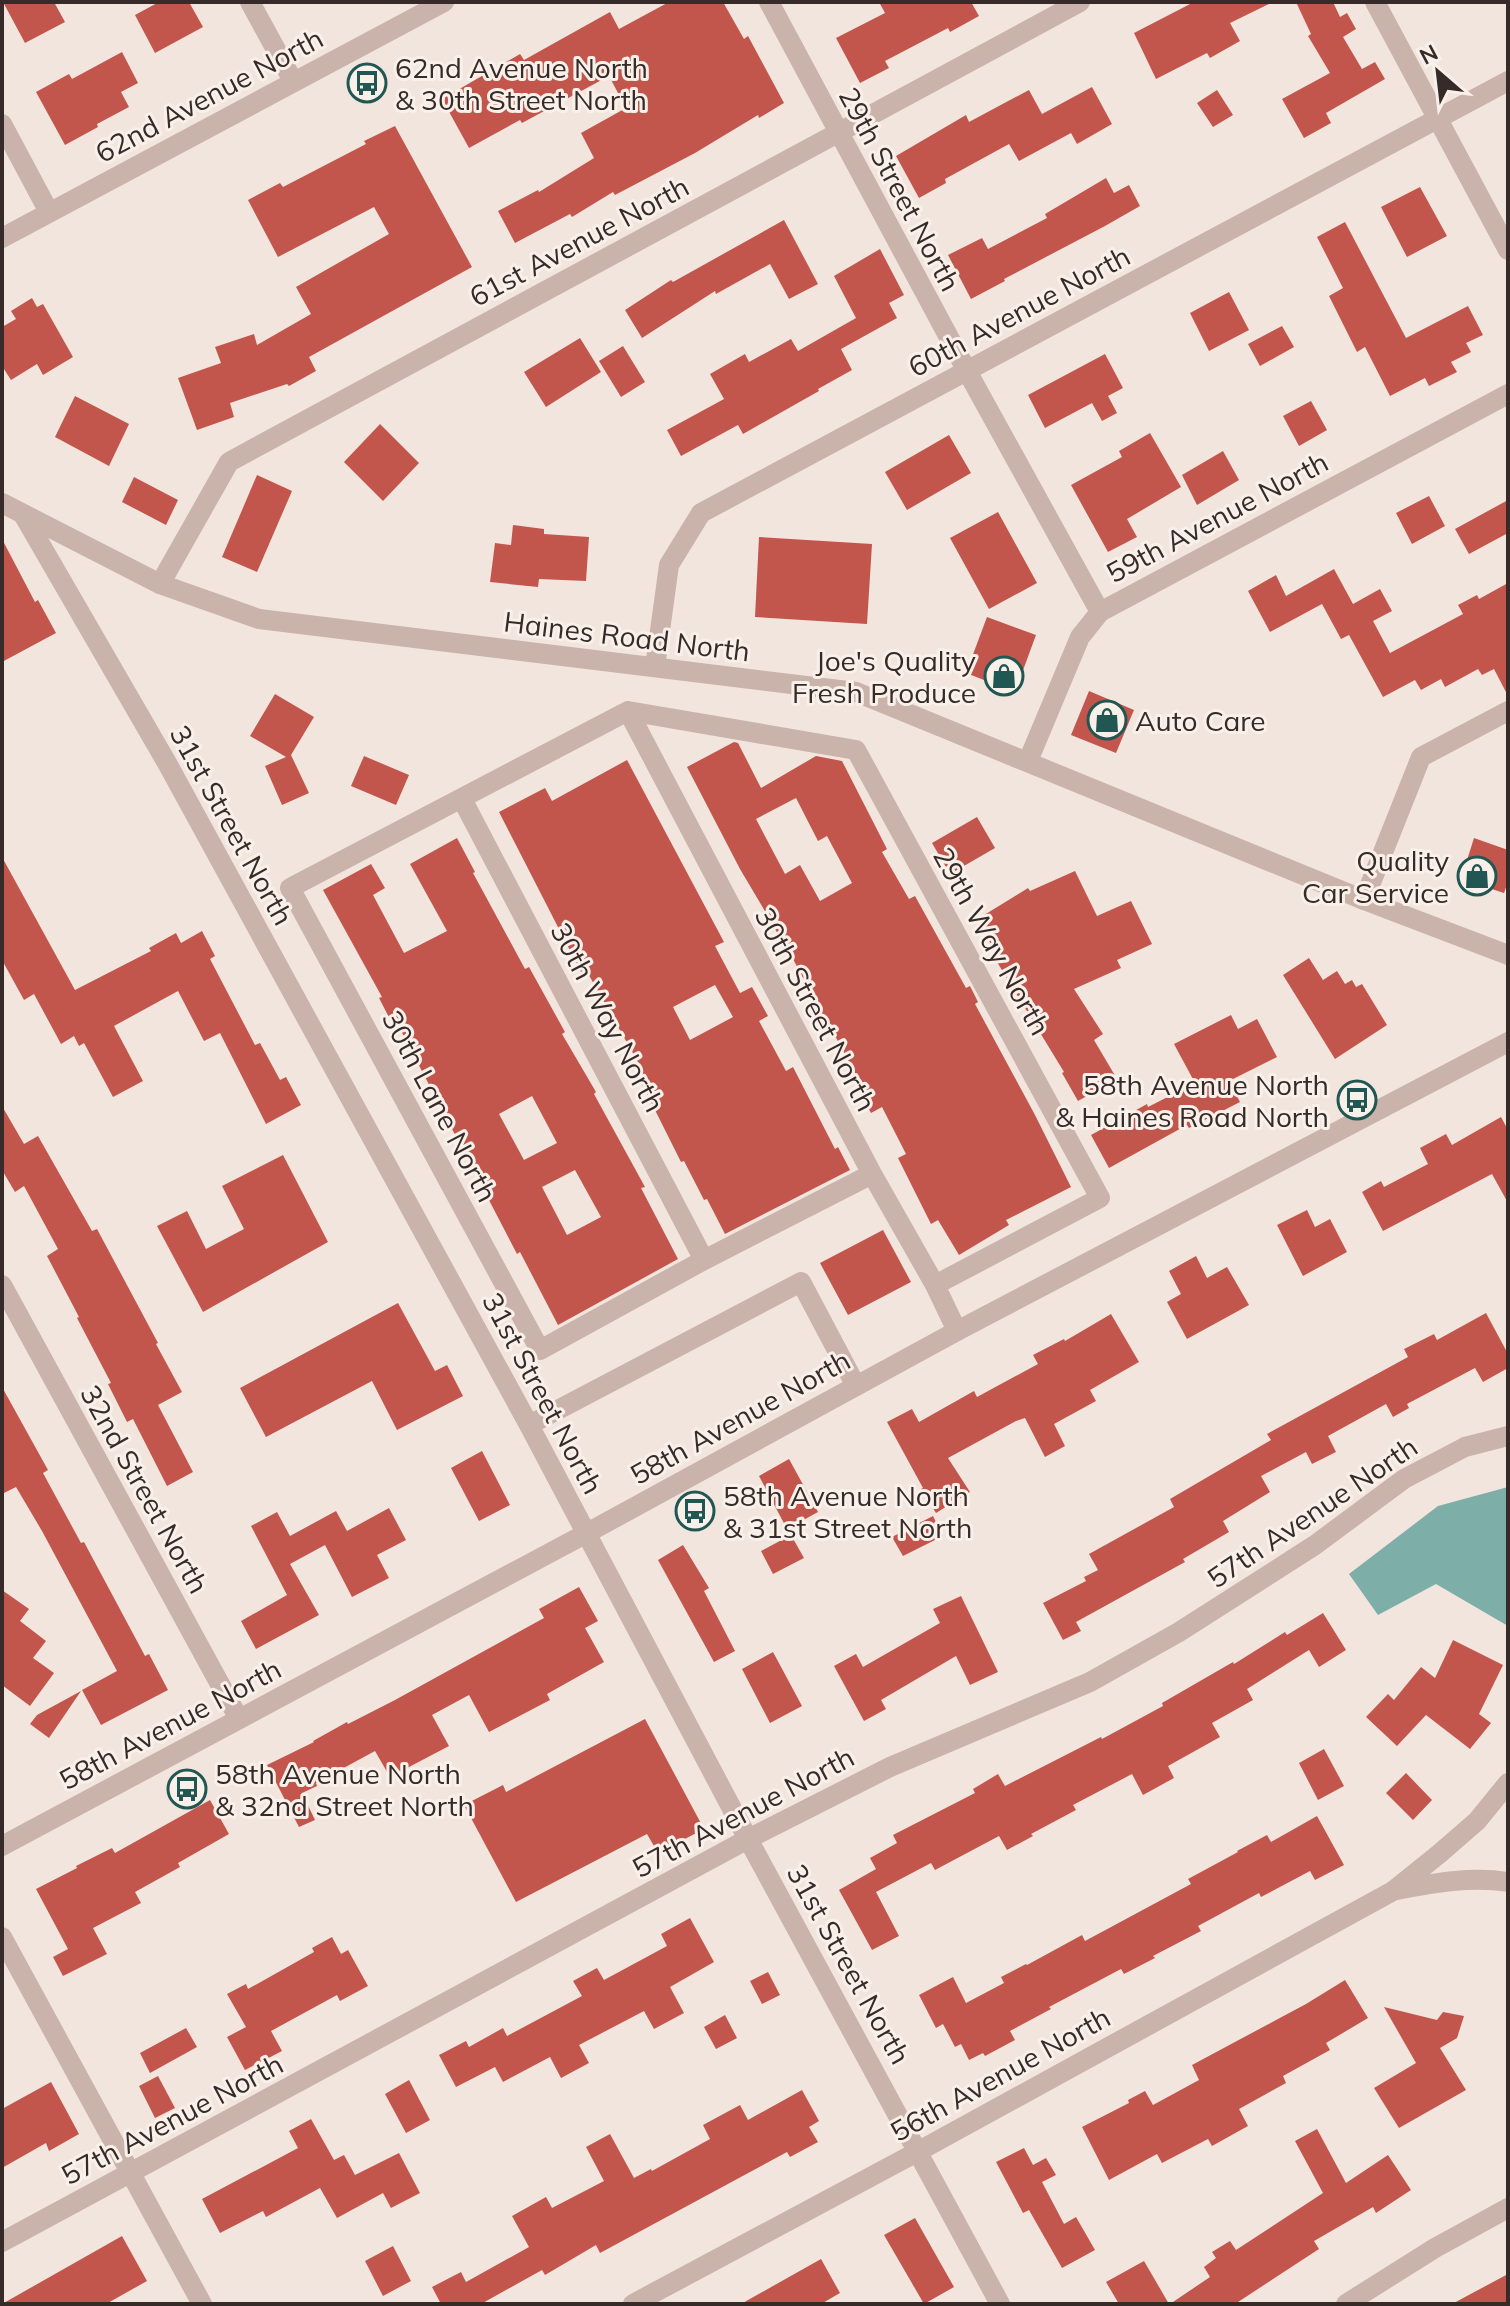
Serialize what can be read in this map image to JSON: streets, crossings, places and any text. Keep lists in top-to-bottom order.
{
  "streets": {
    "street": [
      "62nd Avenue North",
      "29th Street North",
      "61st Avenue North",
      "60th Avenue North",
      "59th Avenue North",
      "Haines Road North",
      "31st Street North",
      "29th Way North",
      "30th Street North",
      "30th Way North",
      "30th Lane North",
      "58th Avenue North",
      "32nd Street North",
      "57th Avenue North",
      "56th Avenue North"
    ]
  },
  "crossings": [
    ["29th Street North", "61st Avenue North"],
    ["29th Street North", "60th Avenue North"],
    ["29th Street North", "59th Avenue North"],
    ["61st Avenue North", "Haines Road North"],
    ["60th Avenue North", "Haines Road North"],
    ["59th Avenue North", "Haines Road North"],
    ["Haines Road North", "31st Street North"],
    ["31st Street North", "58th Avenue North"],
    ["31st Street North", "57th Avenue North"],
    ["31st Street North", "56th Avenue North"],
    ["29th Way North", "30th Street North"],
    ["30th Street North", "58th Avenue North"],
    ["30th Way North", "30th Lane North"],
    ["58th Avenue North", "32nd Street North"]
  ],
  "places": {
    "bus stop": [
      "62nd Avenue North & 30th Street North",
      "58th Avenue North & Haines Road North",
      "58th Avenue North & 31st Street North",
      "58th Avenue North & 32nd Street North"
    ],
    "shop": ["Joe's Quality Fresh Produce", "Auto Care", "Quality Car Service"]
  },
  "north": "top left"
}
